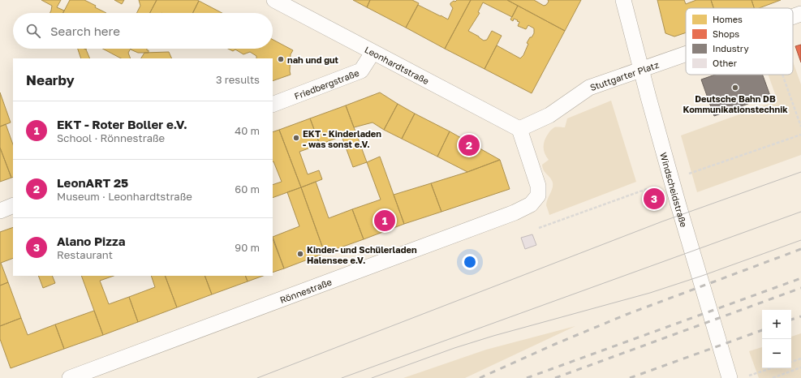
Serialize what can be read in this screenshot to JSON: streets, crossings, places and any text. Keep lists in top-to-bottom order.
{
  "streets": {
    "street": [
      "Leonhardtstraße",
      "Stuttgarter Platz",
      "Friedbergstraße",
      "Windscheidstraße",
      "Rönnestraße"
    ]
  },
  "crossings": [
    ["Leonhardtstraße", "Stuttgarter Platz"],
    ["Leonhardtstraße", "Friedbergstraße"],
    ["Leonhardtstraße", "Rönnestraße"],
    ["Stuttgarter Platz", "Windscheidstraße"],
    ["Stuttgarter Platz", "Rönnestraße"]
  ],
  "places": [
    "nah und gut",
    "Deutsche Bahn DB Kommunikationstechnik",
    "EKT - Kinderladen - was sonst e.V.",
    "Kinder- und Schülerladen Halensee e.V."
  ],
  "legend": [
    "Homes",
    "Shops",
    "Industry",
    "Other"
  ],
  "page": {
    "search": "Search here",
    "heading": ["Nearby", "3 results"],
    "list": [
      {
        "mark": "1",
        "name": "EKT - Roter Boller e.V.",
        "note": "School · Rönnestraße",
        "value": "40 m"
      },
      {
        "mark": "2",
        "name": "LeonART 25",
        "note": "Museum · Leonhardtstraße",
        "value": "60 m"
      },
      {
        "mark": "3",
        "name": "Alano Pizza",
        "note": "Restaurant",
        "value": "90 m"
      }
    ],
    "pins": ["2", "3", "1"],
    "map_buttons": ["+", "−"]
  }
}
